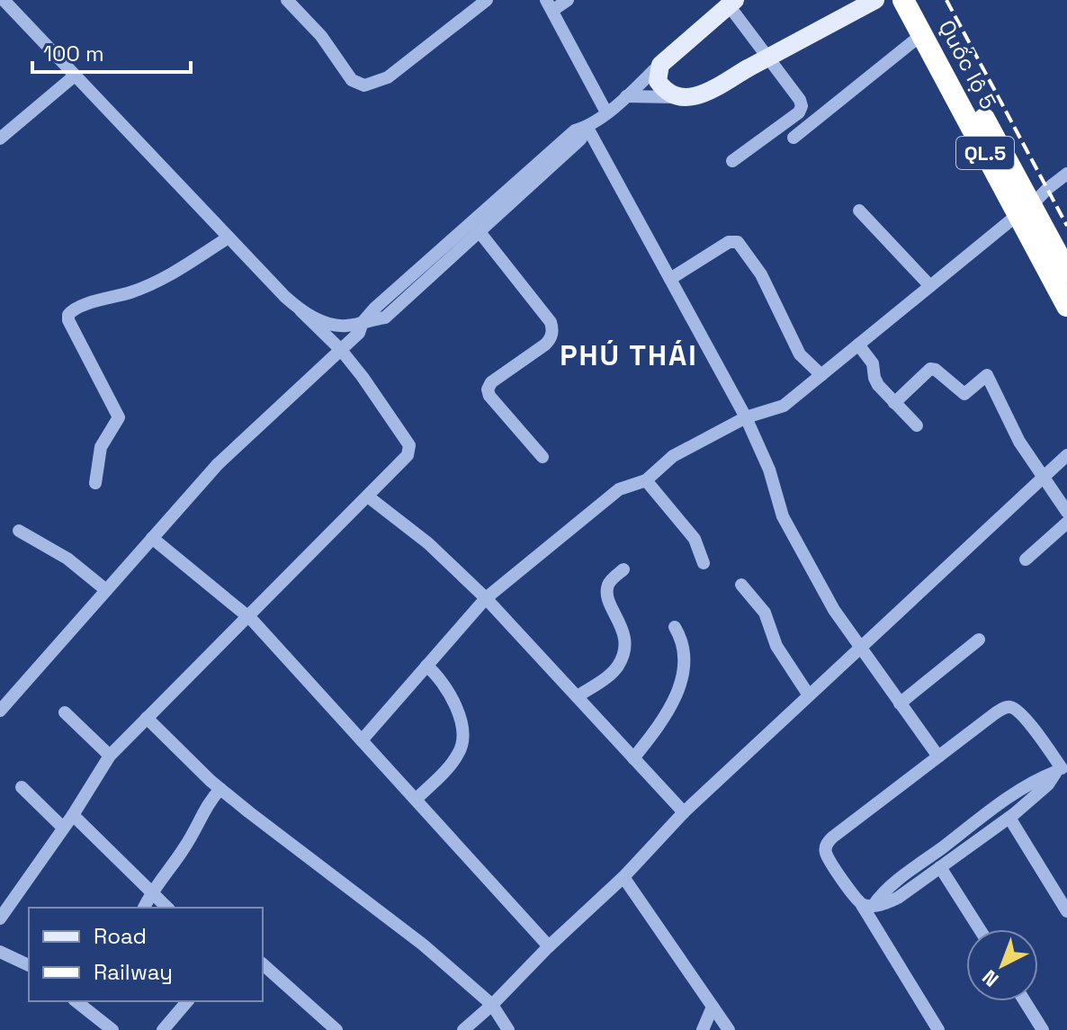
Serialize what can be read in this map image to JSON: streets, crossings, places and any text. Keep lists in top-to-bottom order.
{
  "streets": {
    "highway": ["Quốc lộ 5", "QL.5"]
  },
  "districts": ["PHÚ THÁI"],
  "legend": ["Road", "Railway"],
  "scale_bar": "100 m",
  "north": "bottom left"
}
